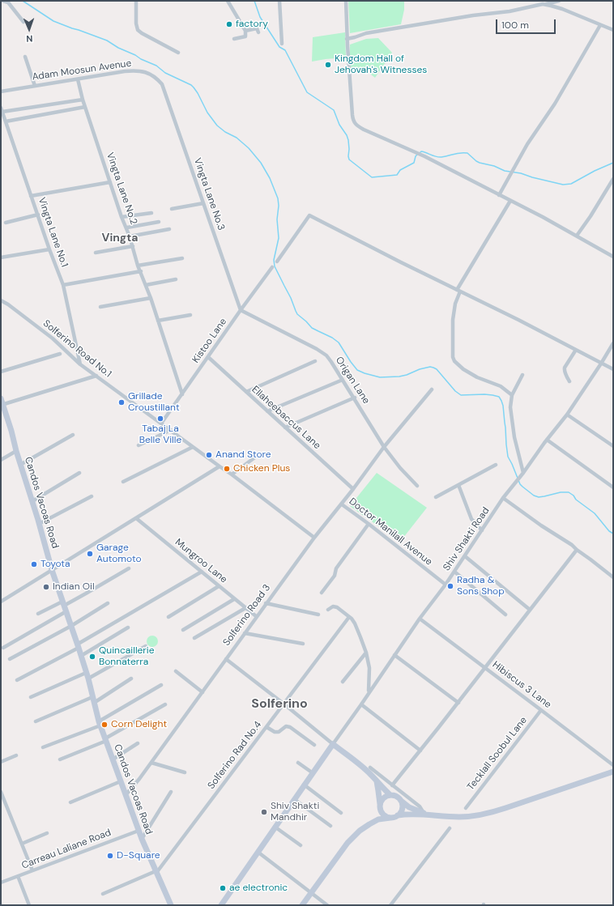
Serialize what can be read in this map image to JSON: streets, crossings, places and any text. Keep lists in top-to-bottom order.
{
  "streets": {
    "main road": ["Candos Vacoas Road"],
    "street": [
      "Adam Moosun Avenue",
      "Vingta Lane No.2",
      "Vingta Lane No.3",
      "Vingta Lane No.1",
      "Kistoo Lane",
      "Solferino Road No.1",
      "Origan Lane",
      "Ellaheebaccus Lane",
      "Doctor Manilall Avenue",
      "Shiv Shakti Road",
      "Mungroo Lane",
      "Solferino Road 3",
      "Hibiscus 3 Lane",
      "Tecklall Soobul Lane",
      "Solferino Rad No.4",
      "Carreau Laliane Road"
    ]
  },
  "crossings": [
    ["Adam Moosun Avenue", "Vingta Lane No.2"],
    ["Adam Moosun Avenue", "Vingta Lane No.3"],
    ["Vingta Lane No.2", "Kistoo Lane"],
    ["Vingta Lane No.3", "Kistoo Lane"],
    ["Vingta Lane No.3", "Origan Lane"],
    ["Vingta Lane No.1", "Solferino Road No.1"],
    ["Kistoo Lane", "Solferino Road No.1"],
    ["Kistoo Lane", "Origan Lane"],
    ["Kistoo Lane", "Ellaheebaccus Lane"],
    ["Solferino Road No.1", "Solferino Road 3"],
    ["Origan Lane", "Solferino Road 3"],
    ["Ellaheebaccus Lane", "Solferino Road 3"],
    ["Candos Vacoas Road", "Solferino Road 3"],
    ["Candos Vacoas Road", "Solferino Rad No.4"],
    ["Candos Vacoas Road", "Carreau Laliane Road"],
    ["Doctor Manilall Avenue", "Shiv Shakti Road"],
    ["Doctor Manilall Avenue", "Solferino Road 3"],
    ["Shiv Shakti Road", "Hibiscus 3 Lane"],
    ["Mungroo Lane", "Solferino Road 3"],
    ["Hibiscus 3 Lane", "Tecklall Soobul Lane"]
  ],
  "districts": ["Vingta", "Solferino"],
  "places": [
    "factory",
    "Kingdom Hall of Jehovah's Witnesses",
    "Grillade Croustillant",
    "Tabaj La Belle Ville",
    "Anand Store",
    "Chicken Plus",
    "Garage Automoto",
    "Toyota",
    "Radha & Sons Shop",
    "Indian Oil",
    "Quincaillerie Bonnaterra",
    "Corn Delight",
    "Shiv Shakti Mandhir",
    "D-Square",
    "ae electronic"
  ],
  "scale_bar": "100 m",
  "north": "bottom"
}
